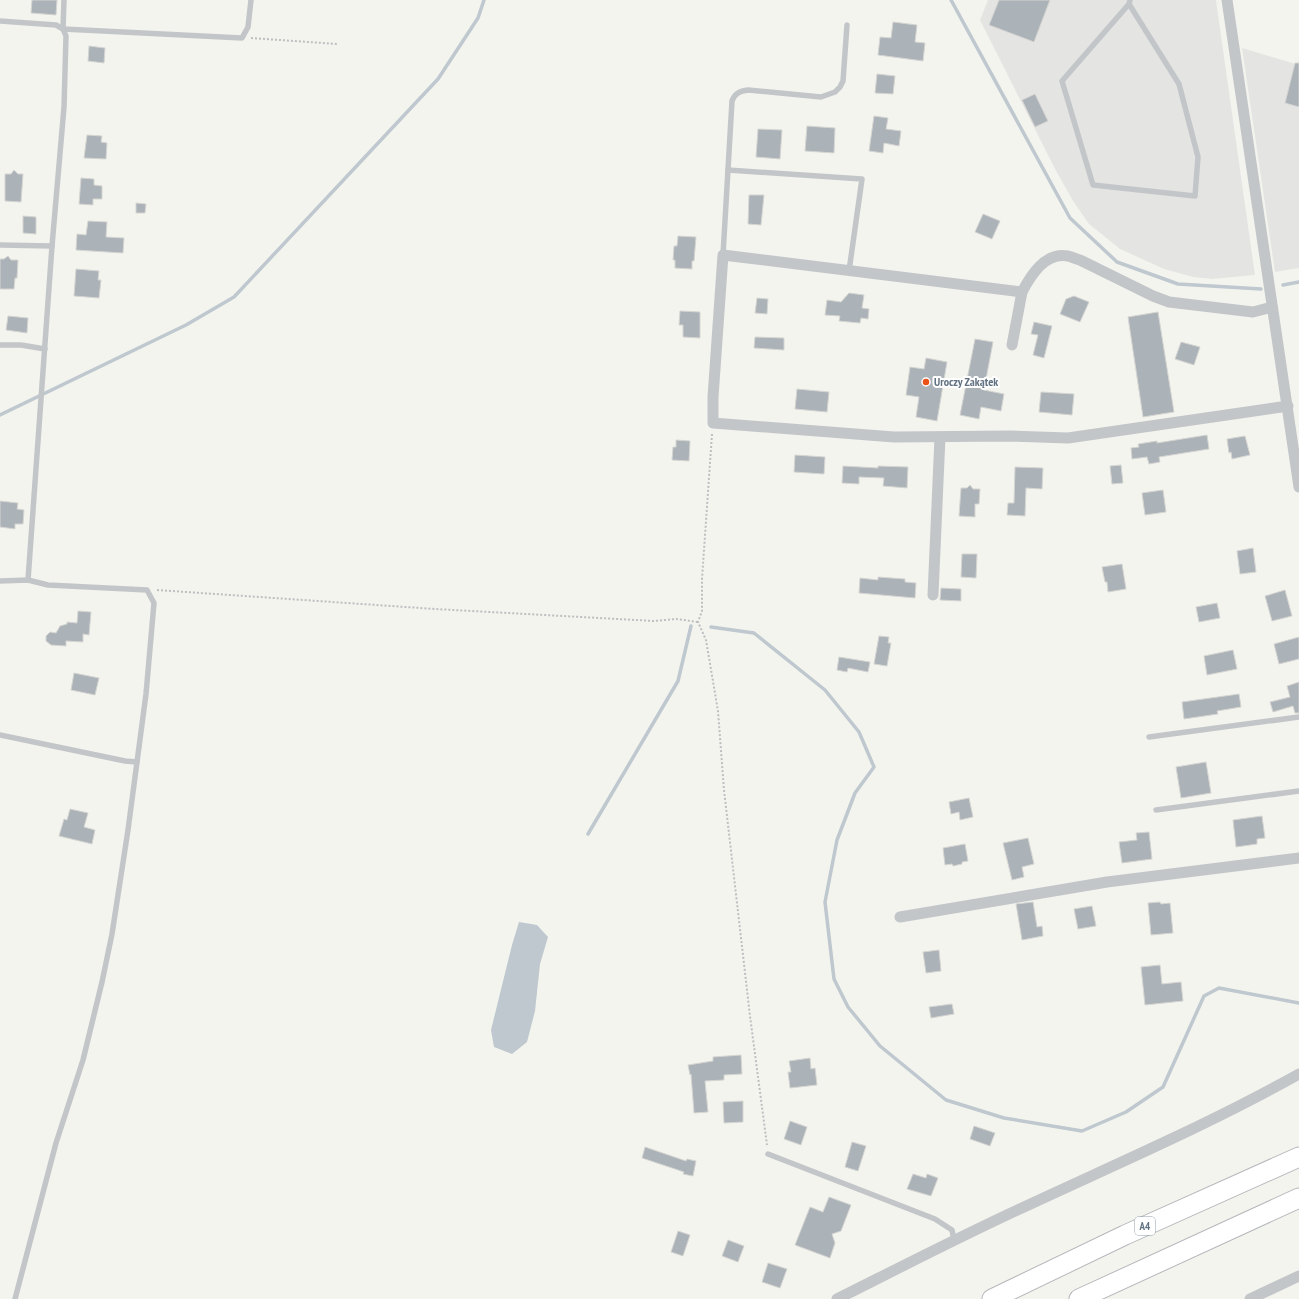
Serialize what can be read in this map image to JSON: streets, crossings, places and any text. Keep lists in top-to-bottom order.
{
  "streets": {
    "highway": ["A4"]
  },
  "places": ["Uroczy Zakątek"]
}
